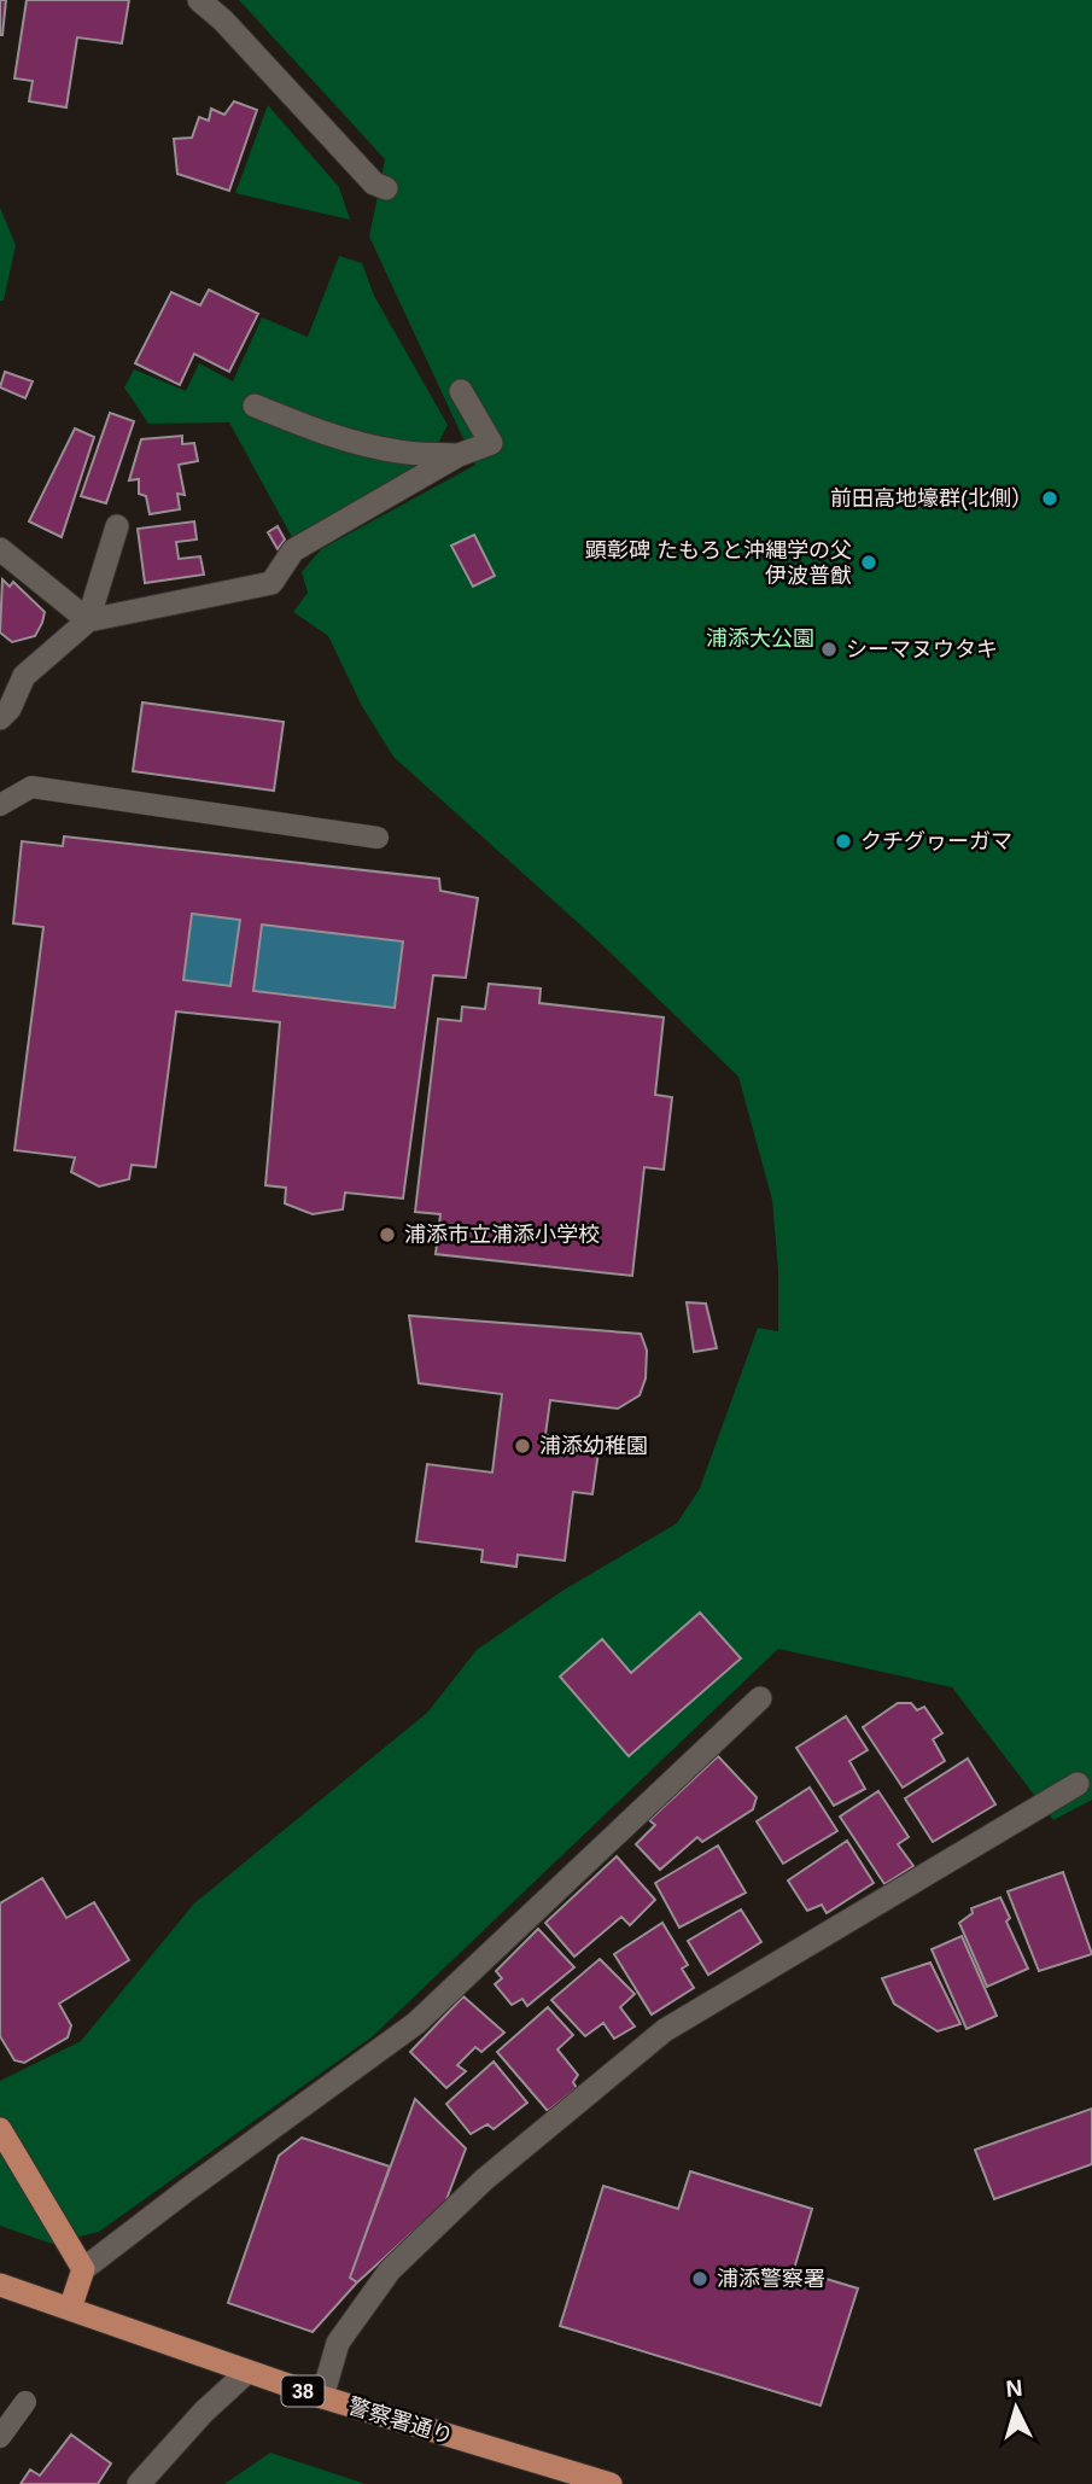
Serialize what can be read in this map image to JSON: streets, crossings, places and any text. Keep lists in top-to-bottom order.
{
  "streets": {
    "main road": ["38", "警察署通り"]
  },
  "parks": ["浦添大公園"],
  "places": [
    "前田高地壕群(北側）",
    "顕彰碑 たもろと沖縄学の父 伊波普猷",
    "シーマヌウタキ",
    "クチグヮーガマ",
    "浦添市立浦添小学校",
    "浦添幼稚園",
    "浦添警察署"
  ],
  "north": "top"
}
